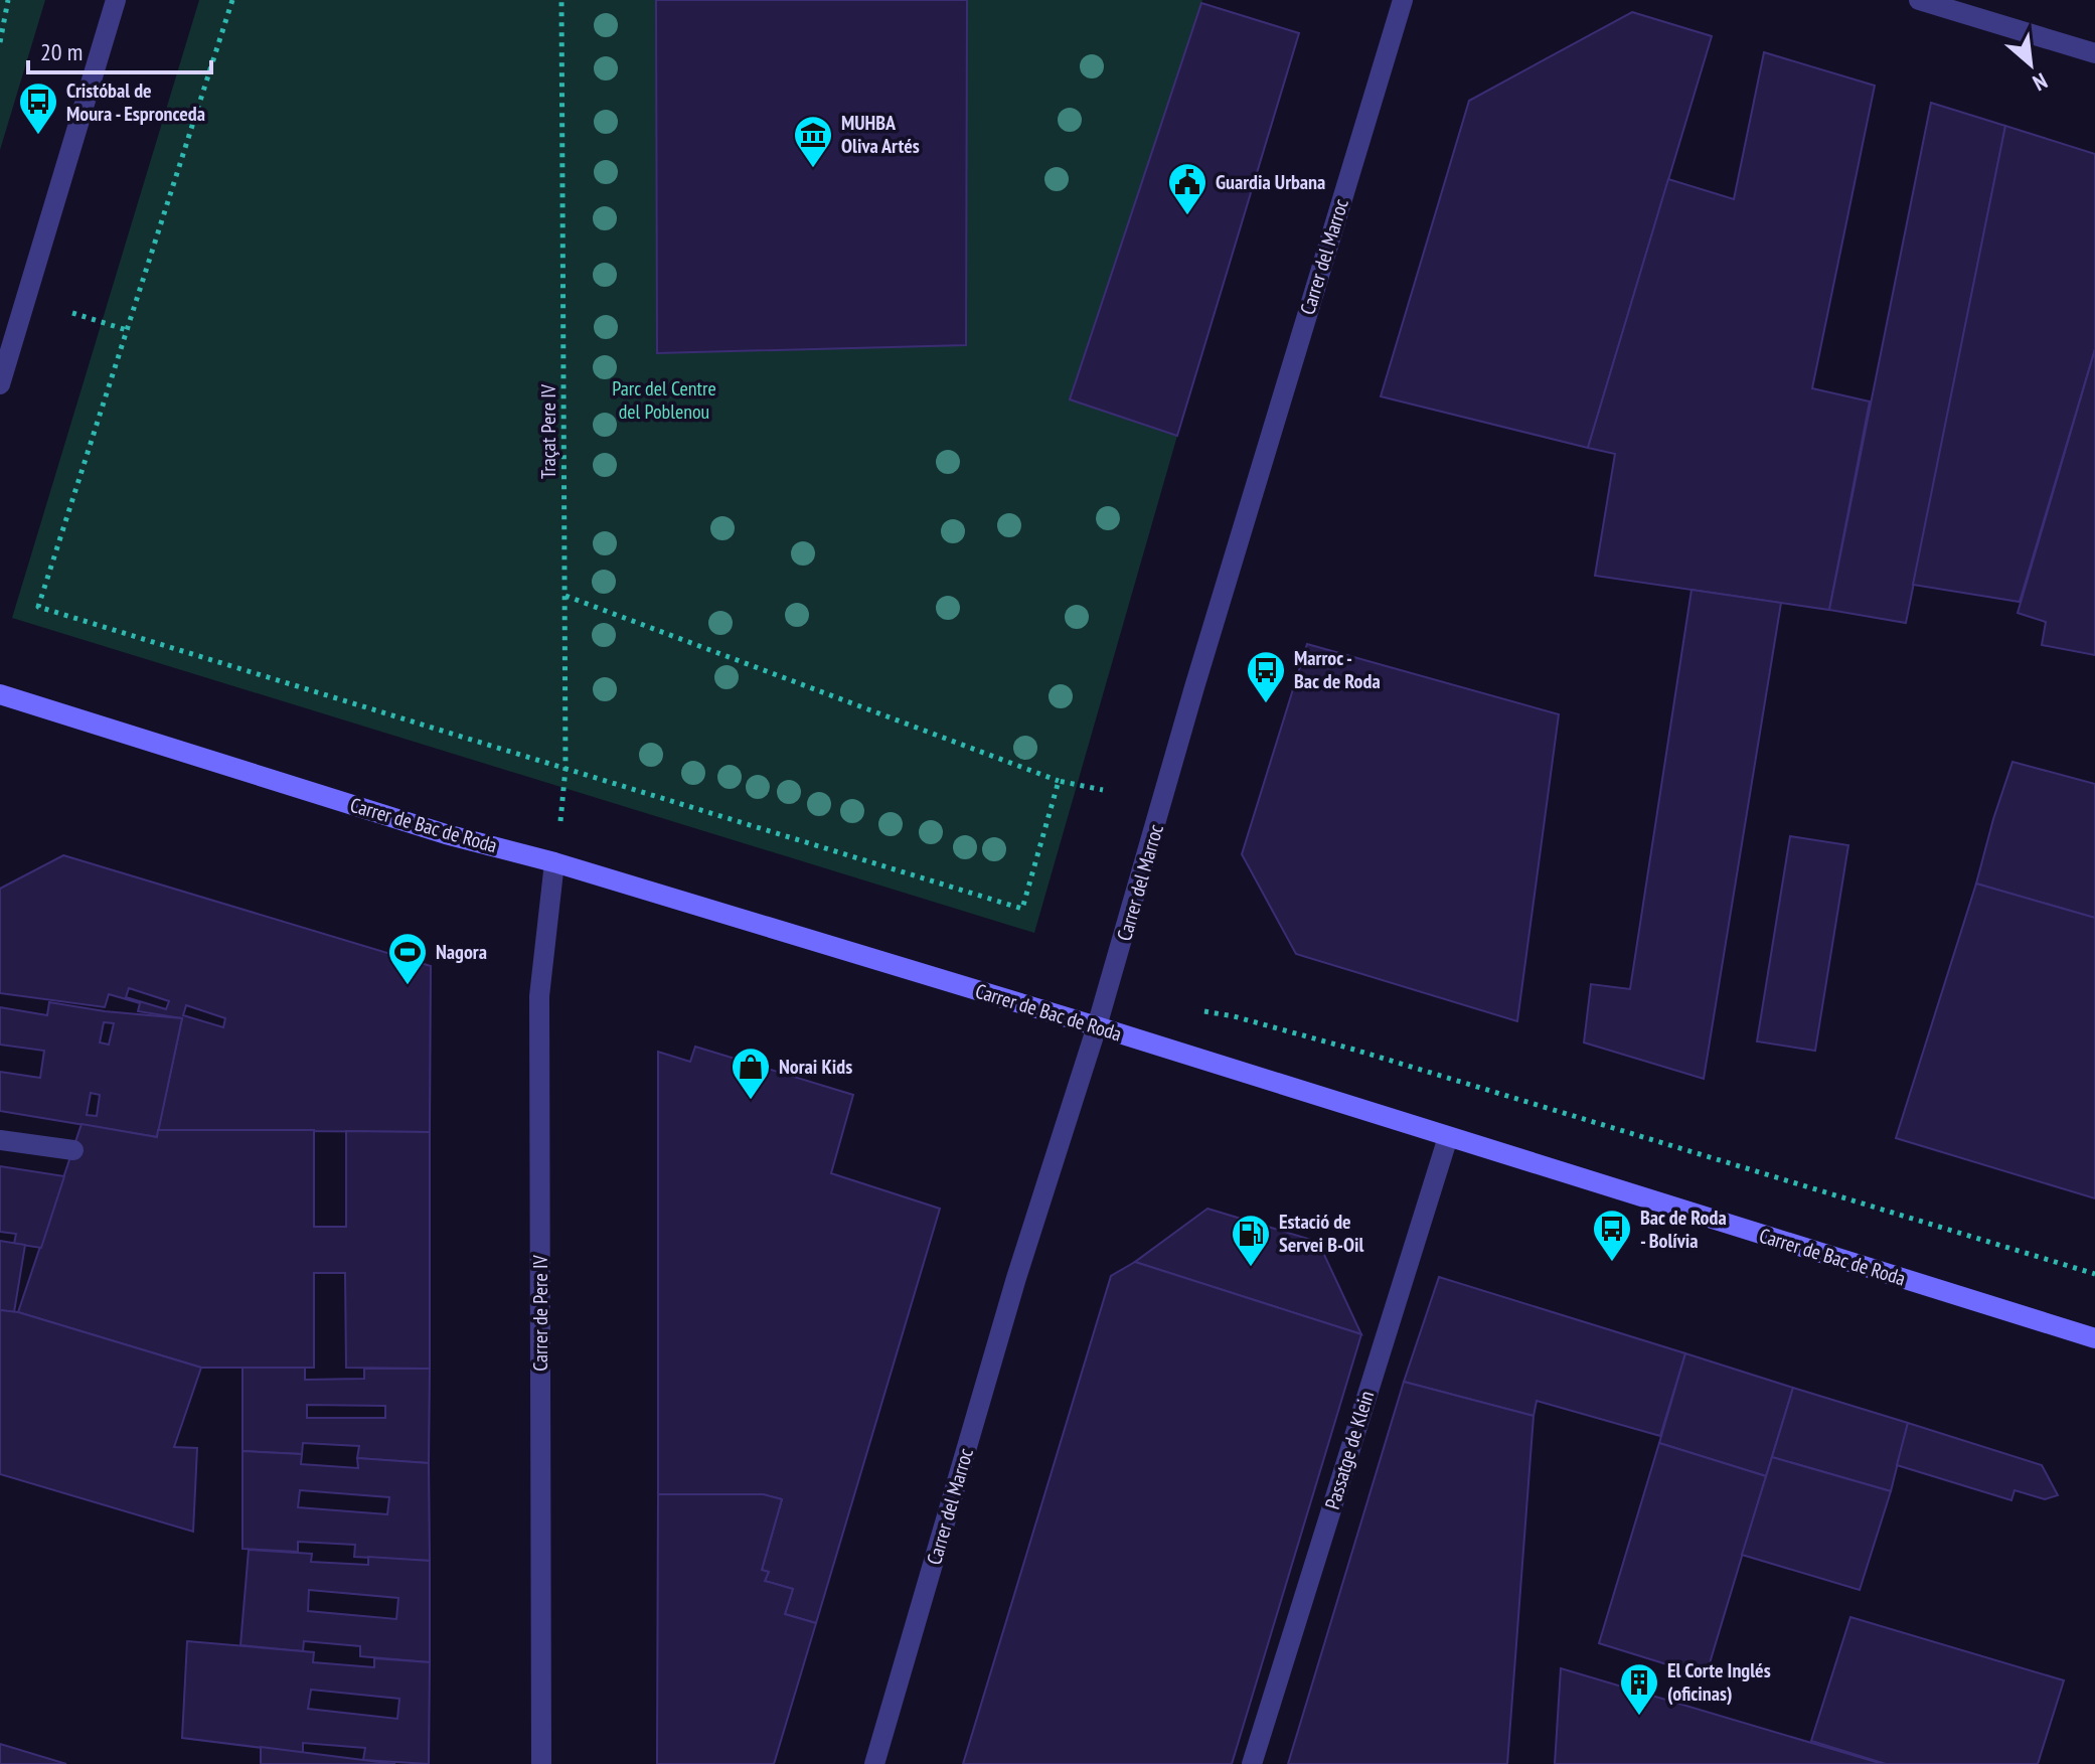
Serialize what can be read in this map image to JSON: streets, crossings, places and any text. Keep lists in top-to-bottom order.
{
  "streets": {
    "main road": ["Carrer de Bac de Roda"],
    "street": ["Carrer del Marroc", "Carrer de Pere IV", "Passatge de Klein"],
    "path": ["Traçat Pere IV"]
  },
  "crossings": [
    ["Carrer del Marroc", "Carrer de Bac de Roda"],
    ["Traçat Pere IV", "Carrer de Bac de Roda"],
    ["Traçat Pere IV", "Carrer de Pere IV"],
    ["Carrer de Bac de Roda", "Carrer de Pere IV"],
    ["Carrer de Bac de Roda", "Passatge de Klein"]
  ],
  "parks": ["Parc del Centre del Poblenou"],
  "places": {
    "bus stop": ["Cristóbal de Moura - Espronceda", "Marroc - Bac de Roda", "Bac de Roda - Bolívia"],
    "museum": ["MUHBA Oliva Artés"],
    "public building": ["Guardia Urbana"],
    "sports": ["Nagora"],
    "shop": ["Norai Kids"],
    "fuel station": ["Estació de Servei B-Oil"],
    "building": ["El Corte Inglés (oficinas)"]
  },
  "scale_bar": "20 m",
  "north": "bottom right"
}
